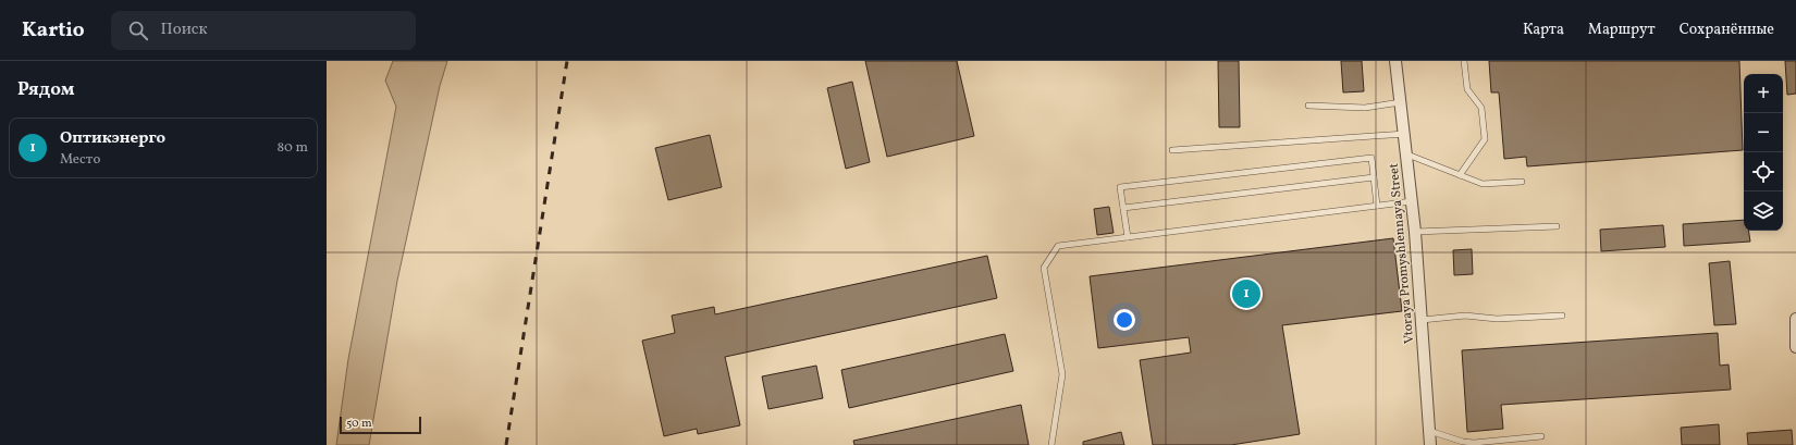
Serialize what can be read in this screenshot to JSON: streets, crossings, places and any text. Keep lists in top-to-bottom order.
{
  "streets": {
    "street": ["Vtoraya Promyshlennaya Street"]
  },
  "scale_bar": "50 m",
  "page": {
    "header": "Kartio",
    "search": "Поиск",
    "nav": ["Карта", "Маршрут", "Сохранённые"],
    "heading": "Рядом",
    "map_buttons": ["+", "−"],
    "list": [
      {
        "mark": "1",
        "name": "Оптикэнерго",
        "note": "Место",
        "value": "80 m"
      }
    ],
    "pins": "1",
    "scale": "50 m"
  }
}
